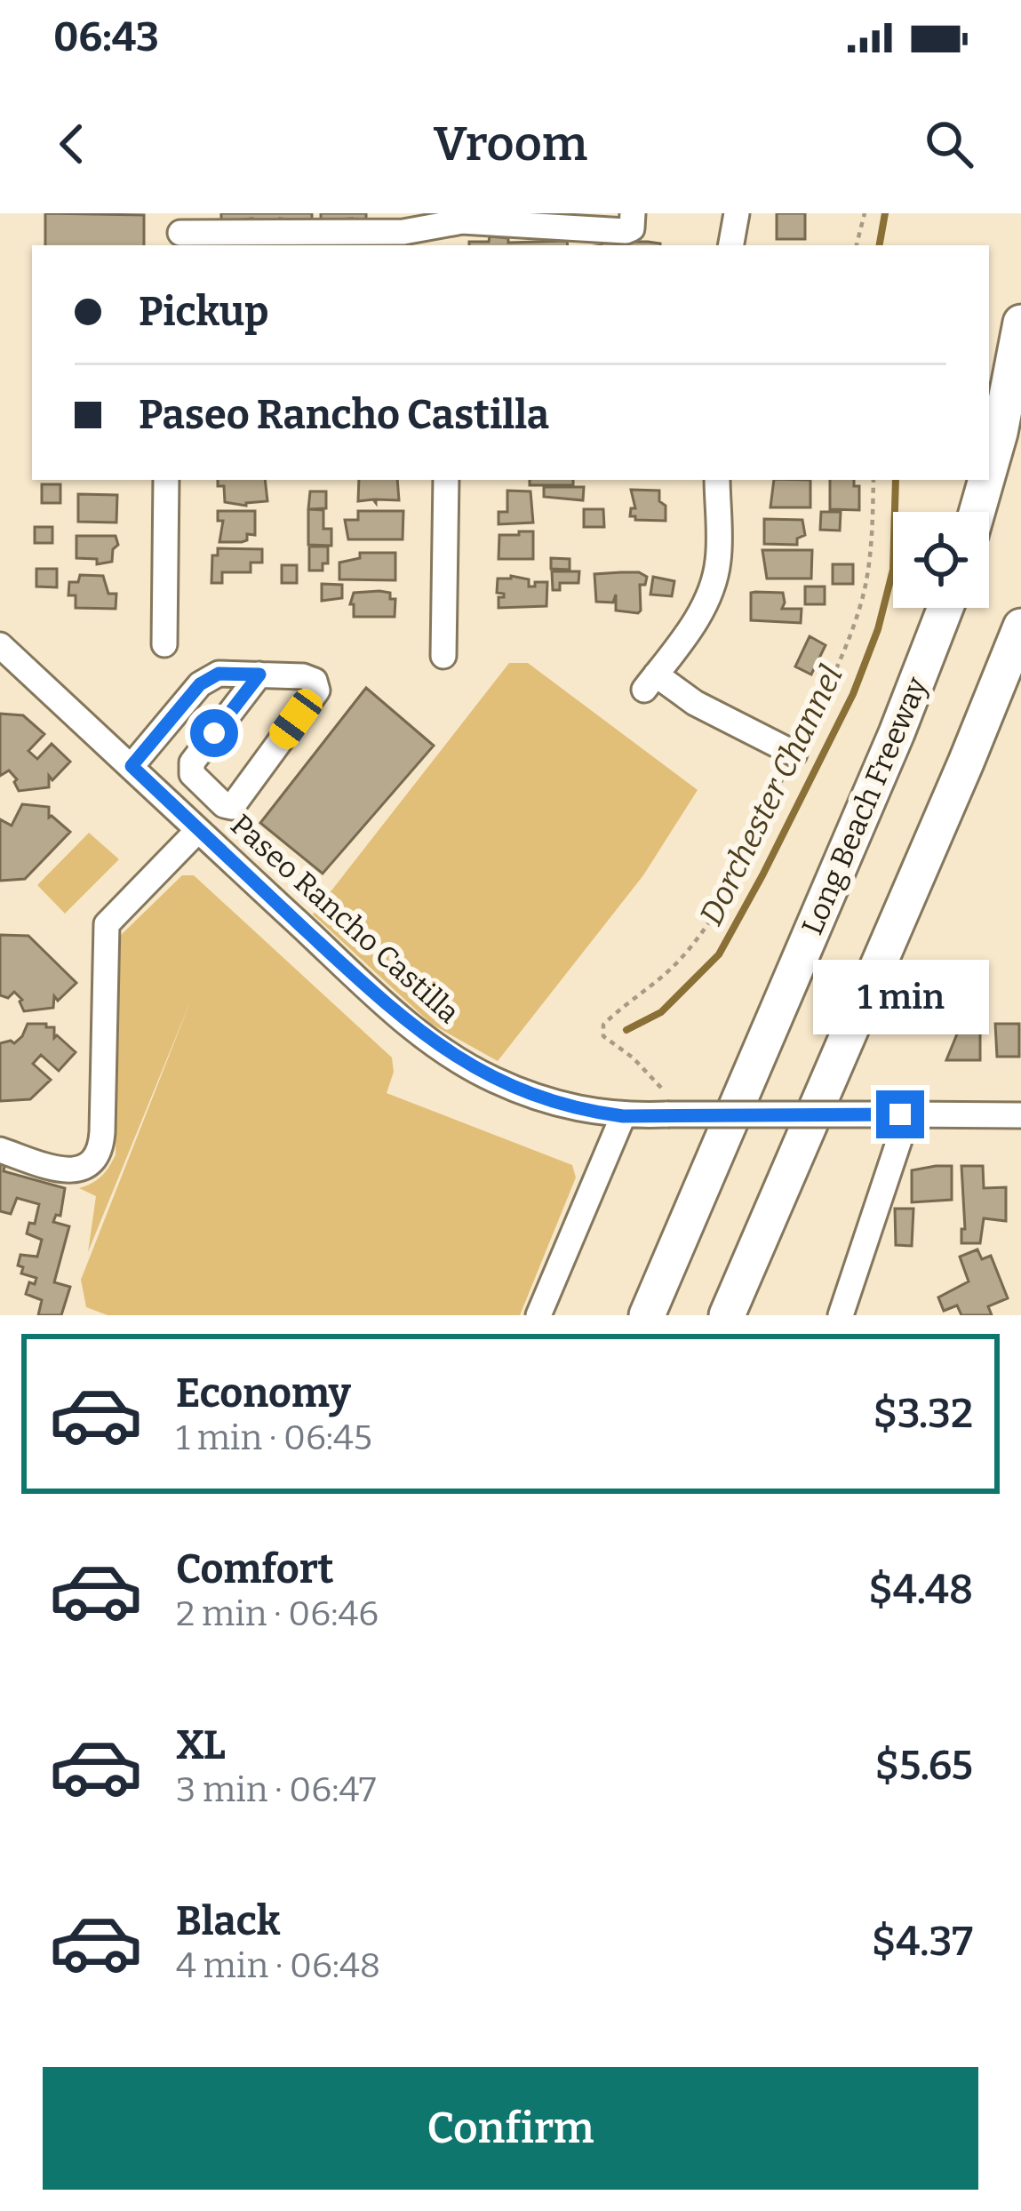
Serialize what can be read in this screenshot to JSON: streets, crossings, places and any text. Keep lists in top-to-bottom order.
{
  "streets": {
    "highway": ["Long Beach Freeway"],
    "street": ["Paseo Rancho Castilla"]
  },
  "water": ["Dorchester Channel"],
  "page": {
    "status": "06:43",
    "header": "Vroom",
    "banner": ["Pickup", "Paseo Rancho Castilla"],
    "bubble": "1 min",
    "list": [
      {
        "name": "Economy",
        "note": "1 min · 06:45",
        "value": "$3.32"
      },
      {
        "name": "Comfort",
        "note": "2 min · 06:46",
        "value": "$4.48"
      },
      {
        "name": "XL",
        "note": "3 min · 06:47",
        "value": "$5.65"
      },
      {
        "name": "Black",
        "note": "4 min · 06:48",
        "value": "$4.37"
      }
    ],
    "buttons": "Confirm"
  }
}
